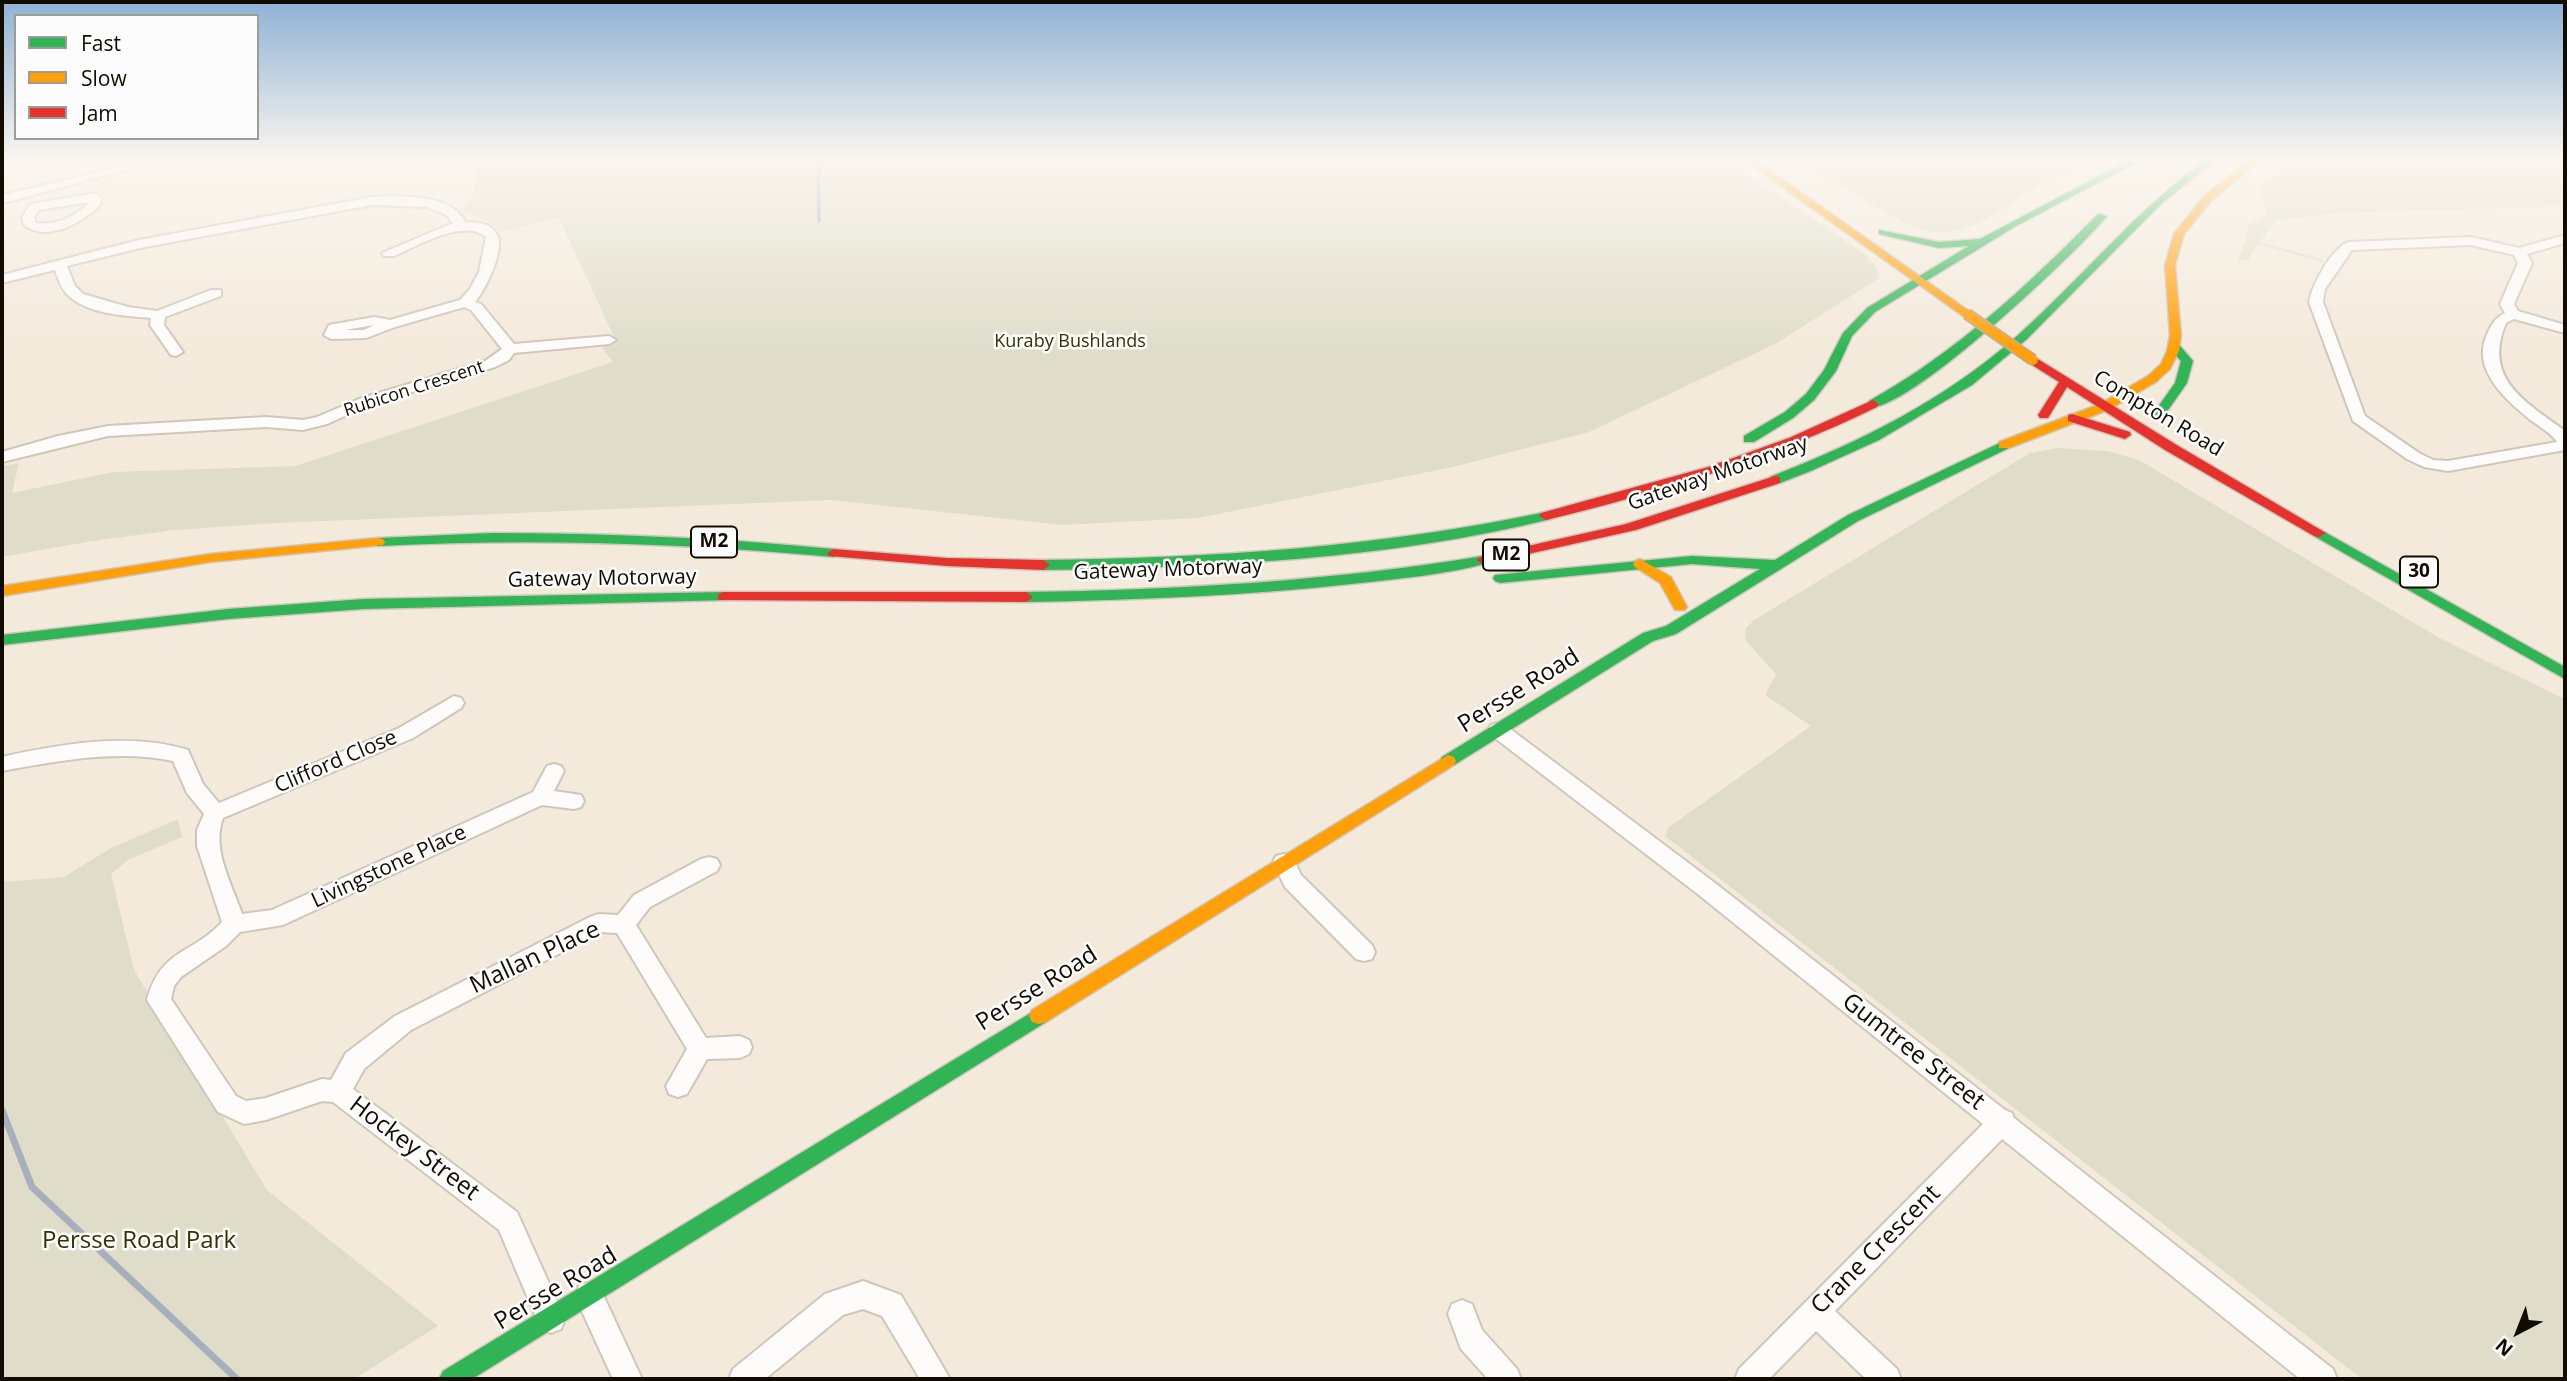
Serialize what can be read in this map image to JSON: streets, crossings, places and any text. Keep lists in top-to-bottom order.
{
  "streets": {
    "main road": [
      "Compton Road",
      "Gateway Motorway",
      "M2",
      "30",
      "Persse Road"
    ],
    "street": [
      "Rubicon Crescent",
      "Clifford Close",
      "Livingstone Place",
      "Mallan Place",
      "Gumtree Street",
      "Hockey Street",
      "Crane Crescent"
    ]
  },
  "crossings": [
    ["Compton Road", "Persse Road"],
    ["Persse Road", "Gumtree Street"],
    ["Persse Road", "Hockey Street"],
    ["Livingstone Place", "Hockey Street"],
    ["Mallan Place", "Hockey Street"],
    ["Gumtree Street", "Crane Crescent"]
  ],
  "parks": ["Kuraby Bushlands", "Persse Road Park"],
  "legend": ["Fast", "Slow", "Jam"],
  "north": "bottom left"
}
